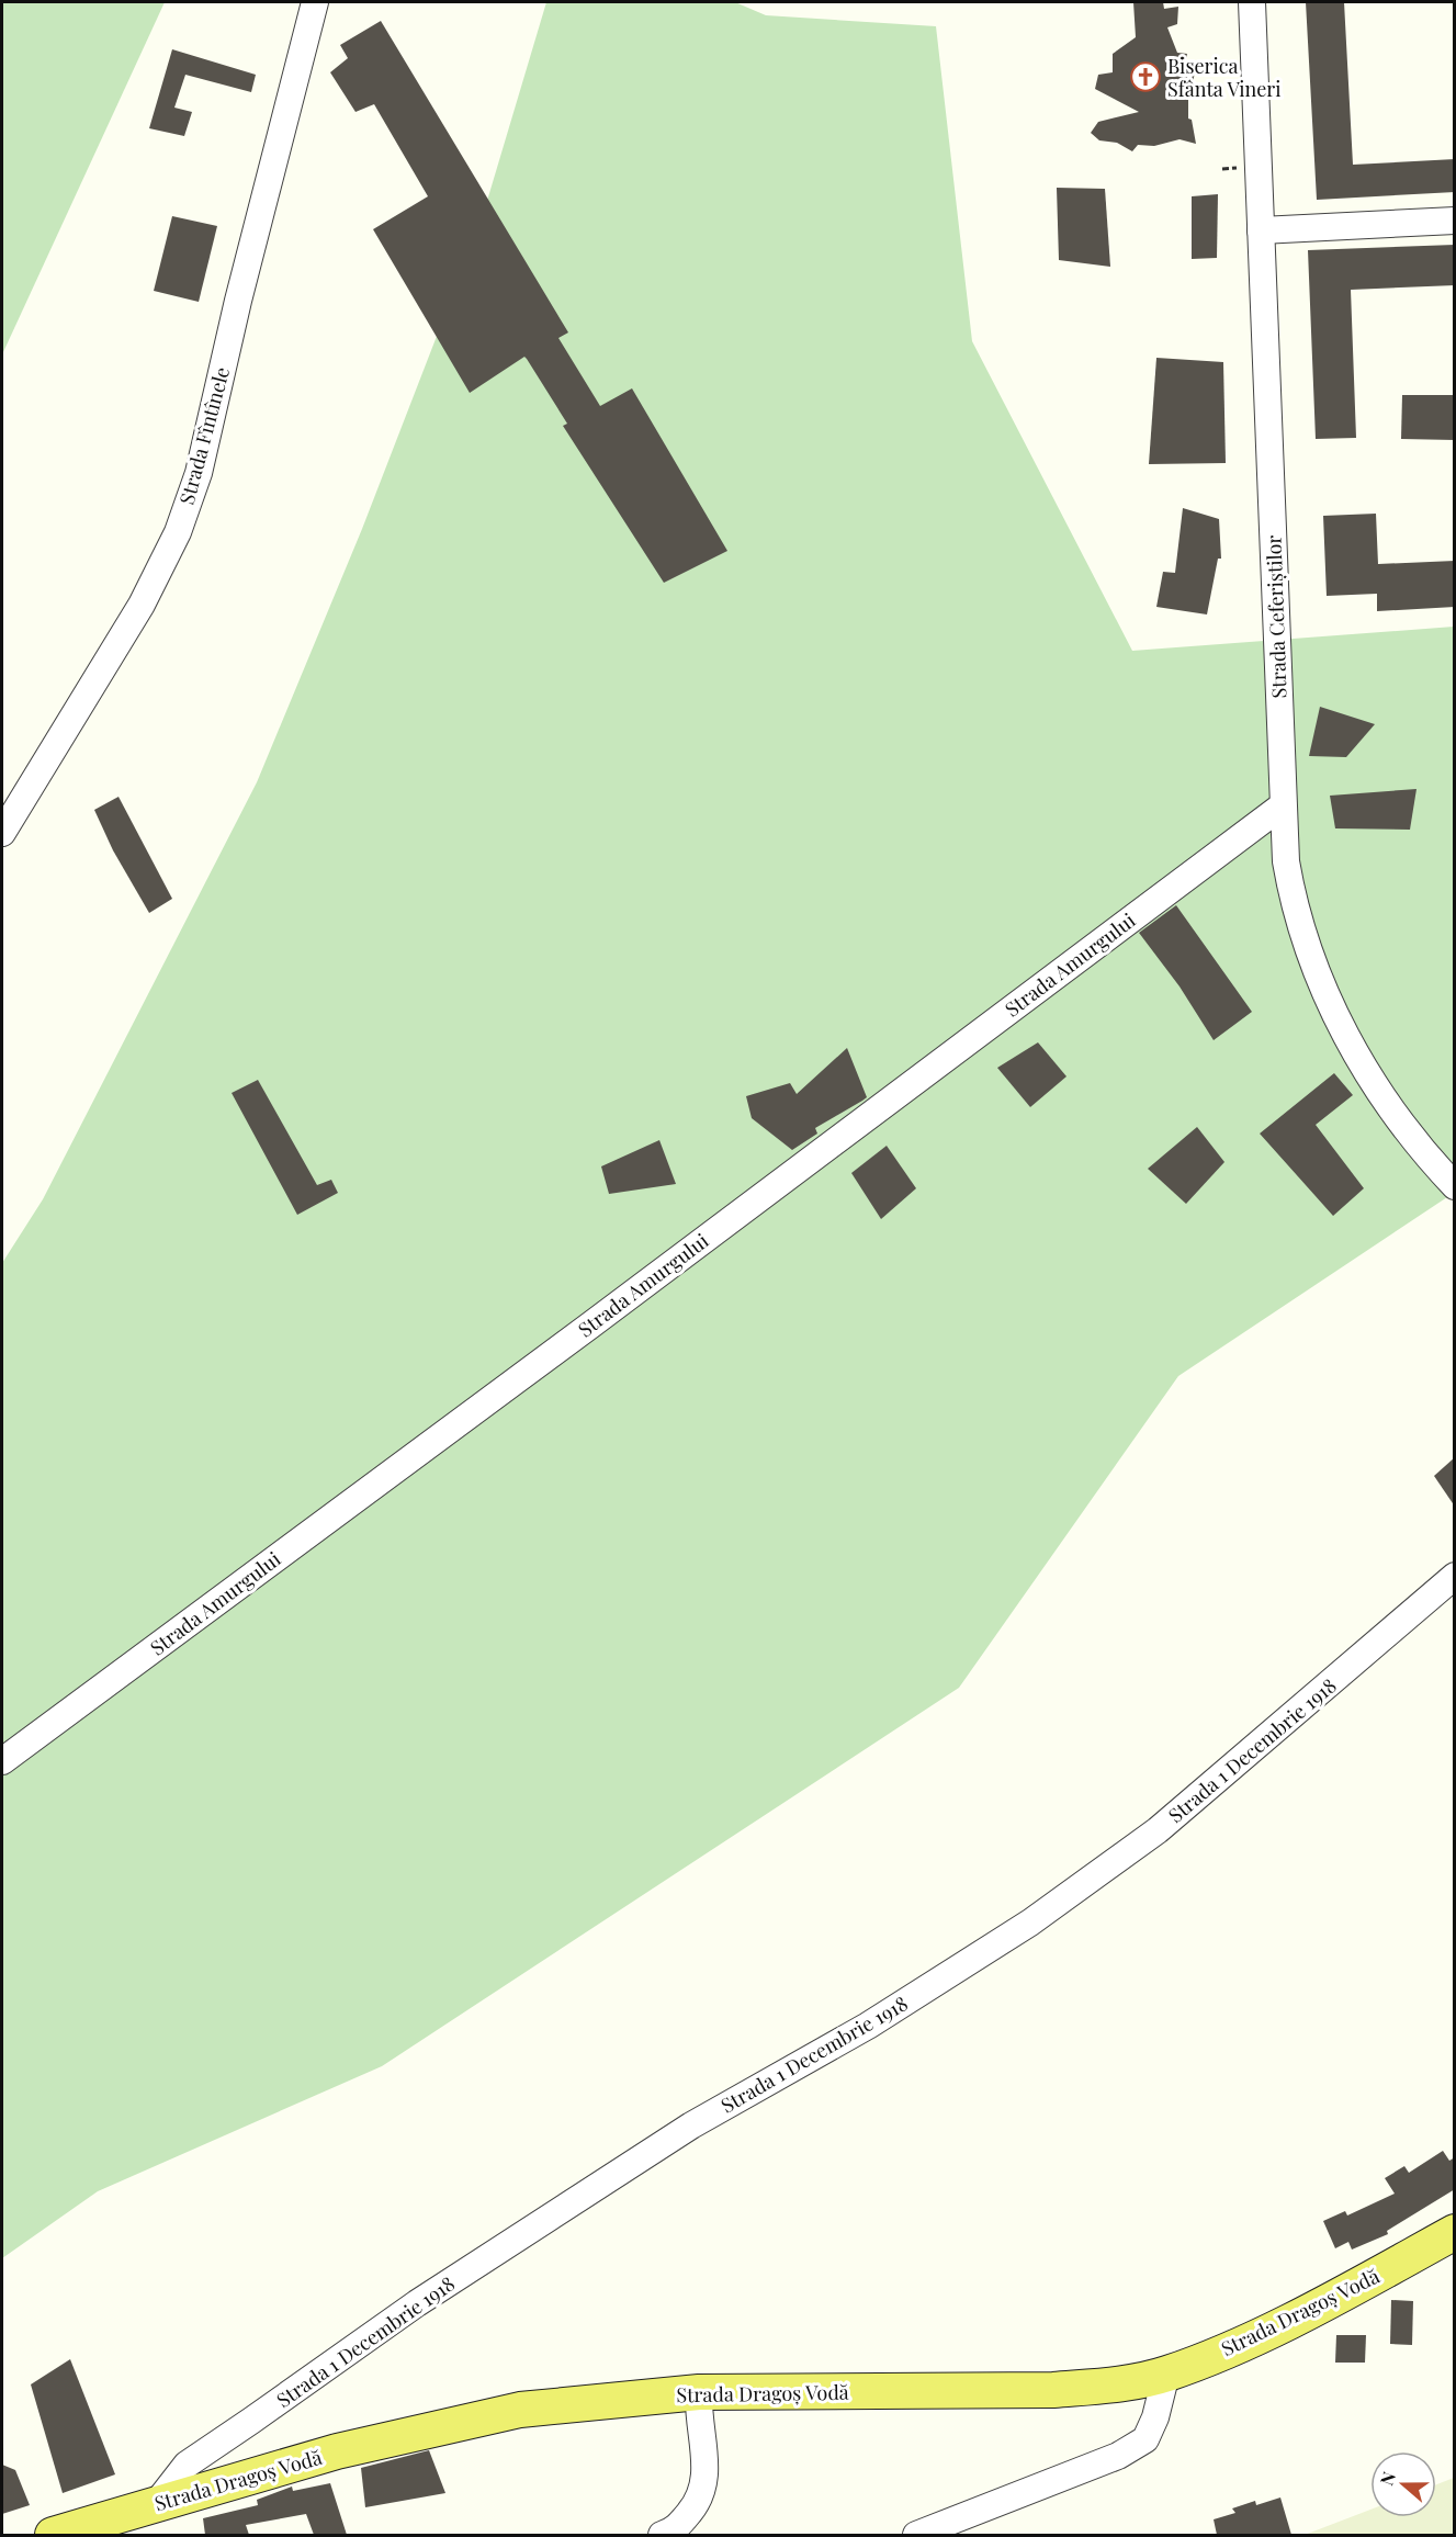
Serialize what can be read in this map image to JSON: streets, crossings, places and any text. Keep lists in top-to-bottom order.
{
  "streets": {
    "main road": ["Strada Dragoș Vodă"],
    "street": [
      "Strada Fîntînele",
      "Strada Ceferiștilor",
      "Strada Amurgului",
      "Strada 1 Decembrie 1918"
    ]
  },
  "crossings": [
    ["Strada Ceferiștilor", "Strada Amurgului"],
    ["Strada 1 Decembrie 1918", "Strada Dragoș Vodă"]
  ],
  "places": {
    "church": ["Biserica Sfânta Vineri"]
  },
  "north": "left"
}
